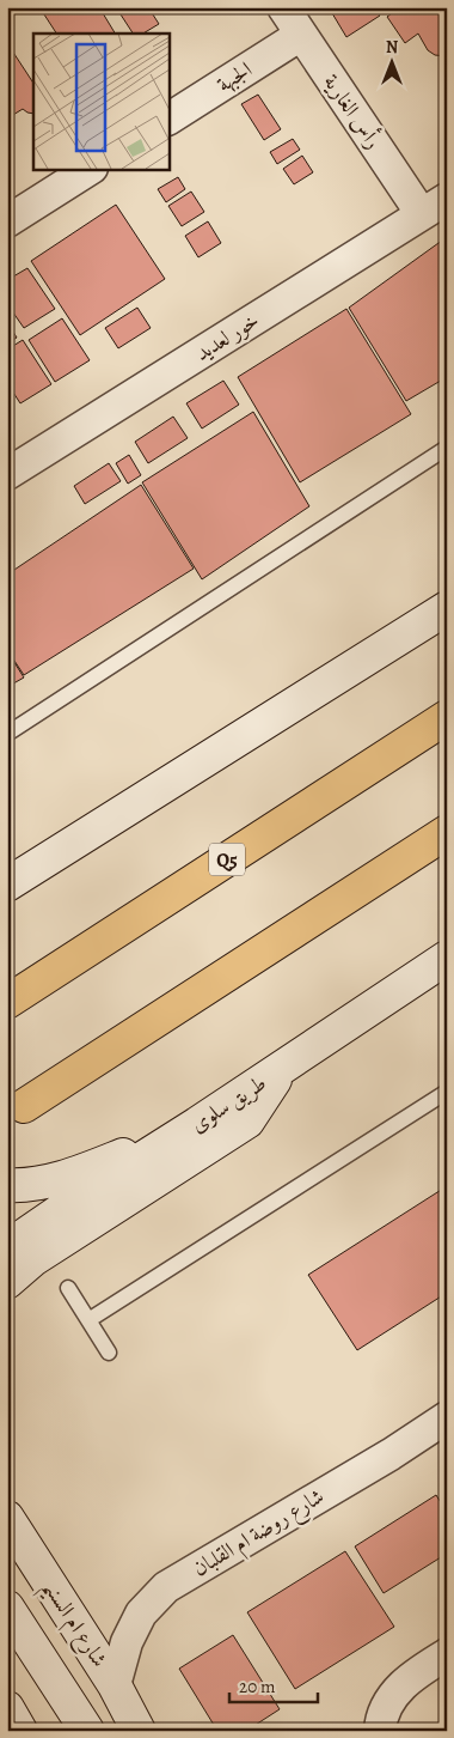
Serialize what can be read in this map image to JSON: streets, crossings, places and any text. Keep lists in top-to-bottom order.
{
  "streets": {
    "highway": ["Q5"],
    "main road": ["طريق سلوى", "شارع ام السنيم"],
    "street": [
      "الجبهة",
      "رأس الغارية",
      "خور لعديد",
      "شارع روضة ام القلبان"
    ]
  },
  "crossings": [
    ["الجبهة", "رأس الغارية"],
    ["رأس الغارية", "خور لعديد"],
    ["شارع روضة ام القلبان", "شارع ام السنيم"]
  ],
  "scale_bar": "20 m",
  "north": "top"
}
